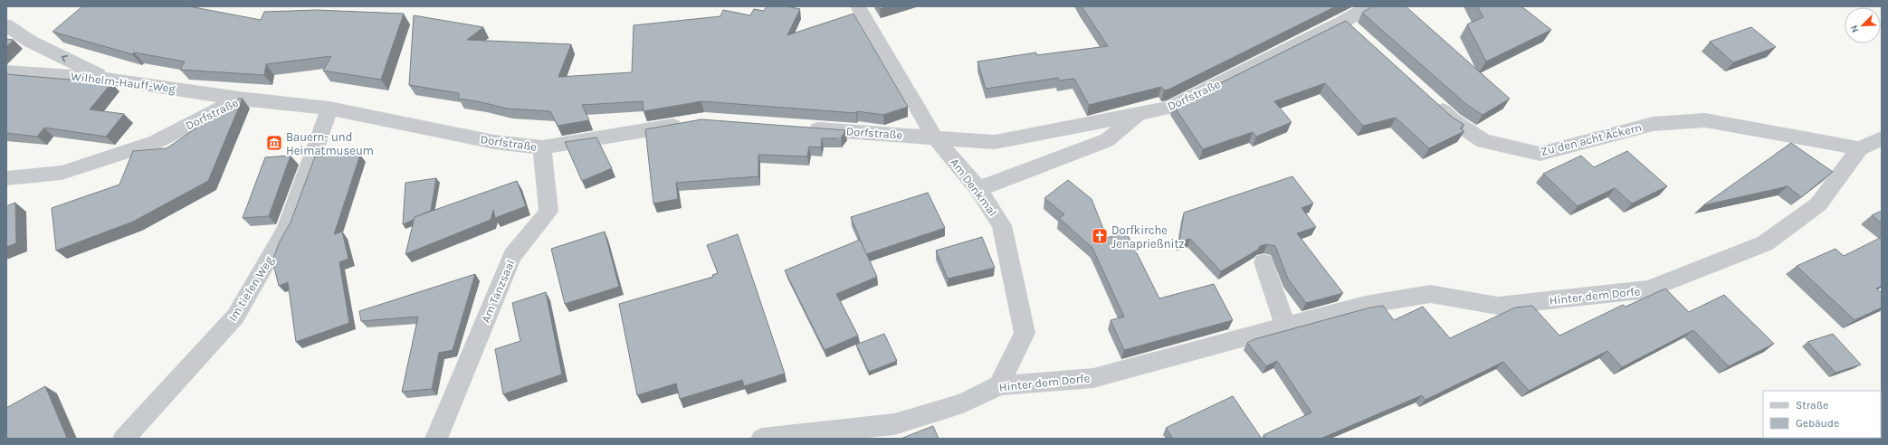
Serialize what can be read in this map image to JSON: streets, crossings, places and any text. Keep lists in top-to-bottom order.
{
  "streets": {
    "street": [
      "Wilhelm-Hauff-Weg",
      "Dorfstraße",
      "Zu den acht Äckern",
      "Am Denkmal",
      "Im tiefen Weg",
      "Am Tanzsaal",
      "Hinter dem Dorfe"
    ]
  },
  "crossings": [
    ["Wilhelm-Hauff-Weg", "Dorfstraße"],
    ["Dorfstraße", "Am Denkmal"],
    ["Dorfstraße", "Im tiefen Weg"],
    ["Dorfstraße", "Am Tanzsaal"],
    ["Zu den acht Äckern", "Hinter dem Dorfe"],
    ["Am Denkmal", "Hinter dem Dorfe"]
  ],
  "places": {
    "museum": ["Bauern- und Heimatmuseum"],
    "church": ["Dorfkirche Jenaprießnitz"]
  },
  "legend": ["Straße", "Gebäude"],
  "north": "bottom left"
}
